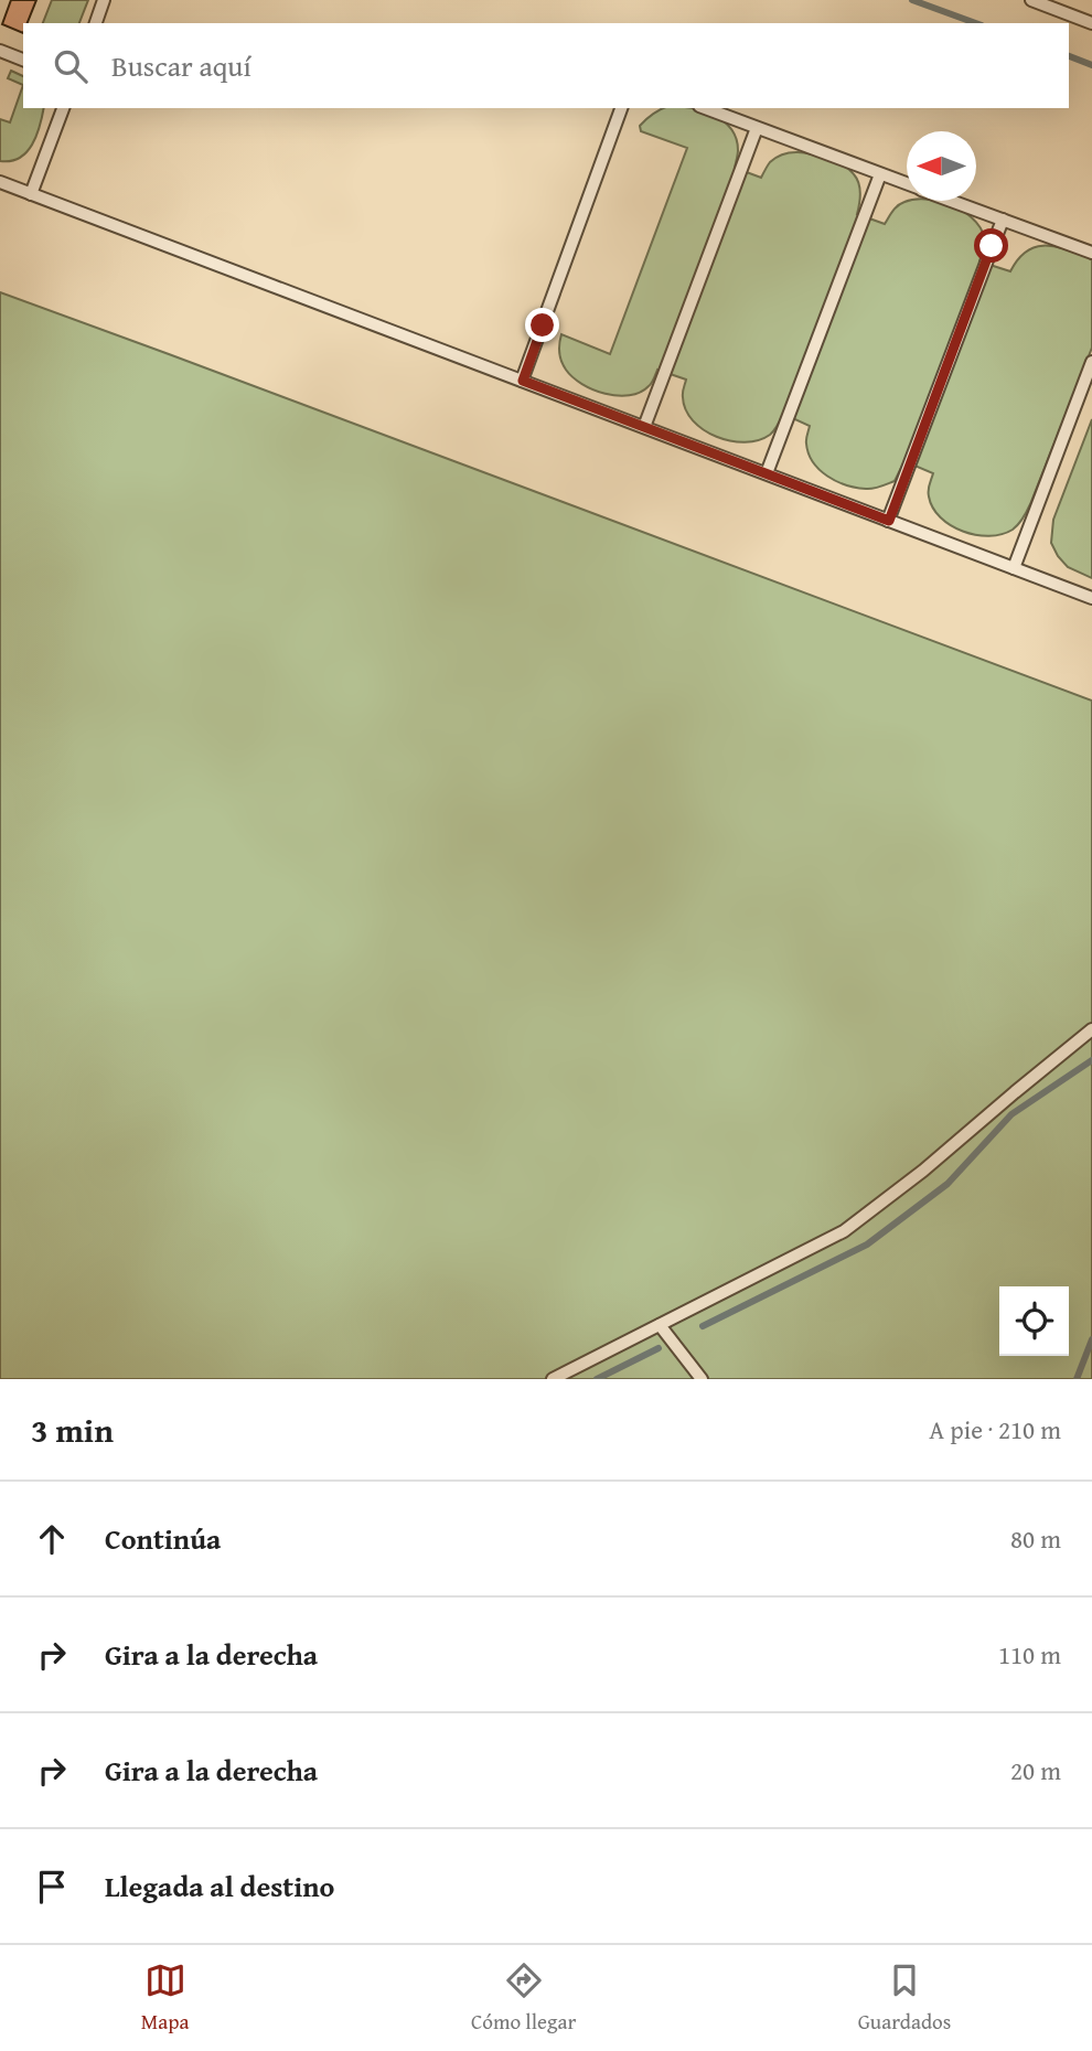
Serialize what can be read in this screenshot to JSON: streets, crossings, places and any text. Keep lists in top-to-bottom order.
{
  "north": "left",
  "page": {
    "search": "Buscar aquí",
    "heading": ["3 min", "A pie · 210 m"],
    "list": [
      ["Continúa", "80 m"],
      ["Gira a la derecha", "110 m"],
      ["Gira a la derecha", "20 m"],
      "Llegada al destino"
    ],
    "nav": ["Mapa", "Cómo llegar", "Guardados"]
  }
}
